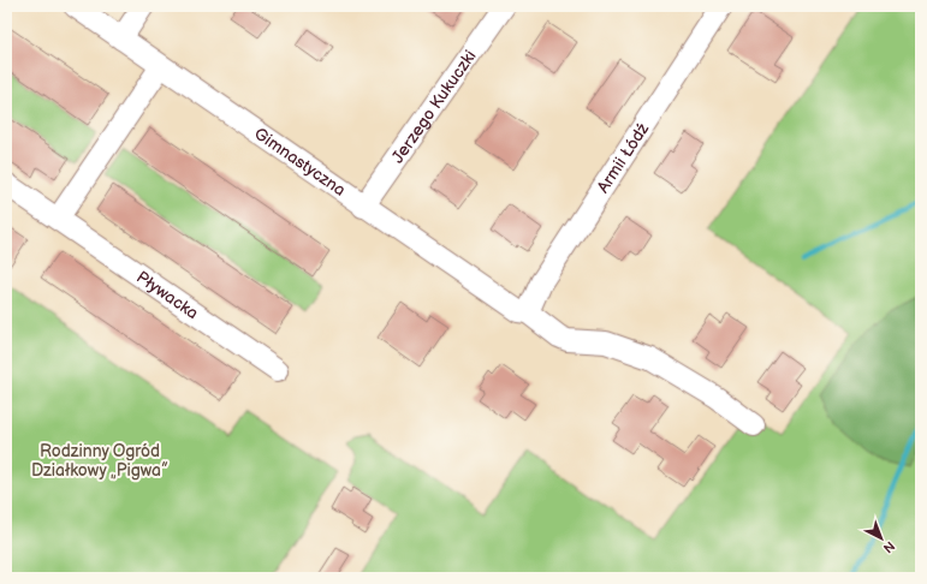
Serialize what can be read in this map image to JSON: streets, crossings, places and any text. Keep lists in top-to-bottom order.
{
  "streets": {
    "street": [
      "Jerzego Kukuczki",
      "Armii Łódź",
      "Gimnastyczna",
      "Pływacka"
    ]
  },
  "crossings": [
    ["Jerzego Kukuczki", "Gimnastyczna"],
    ["Armii Łódź", "Gimnastyczna"]
  ],
  "parks": ["Rodzinny Ogród Działkowy „Pigwa”"],
  "north": "bottom right"
}
